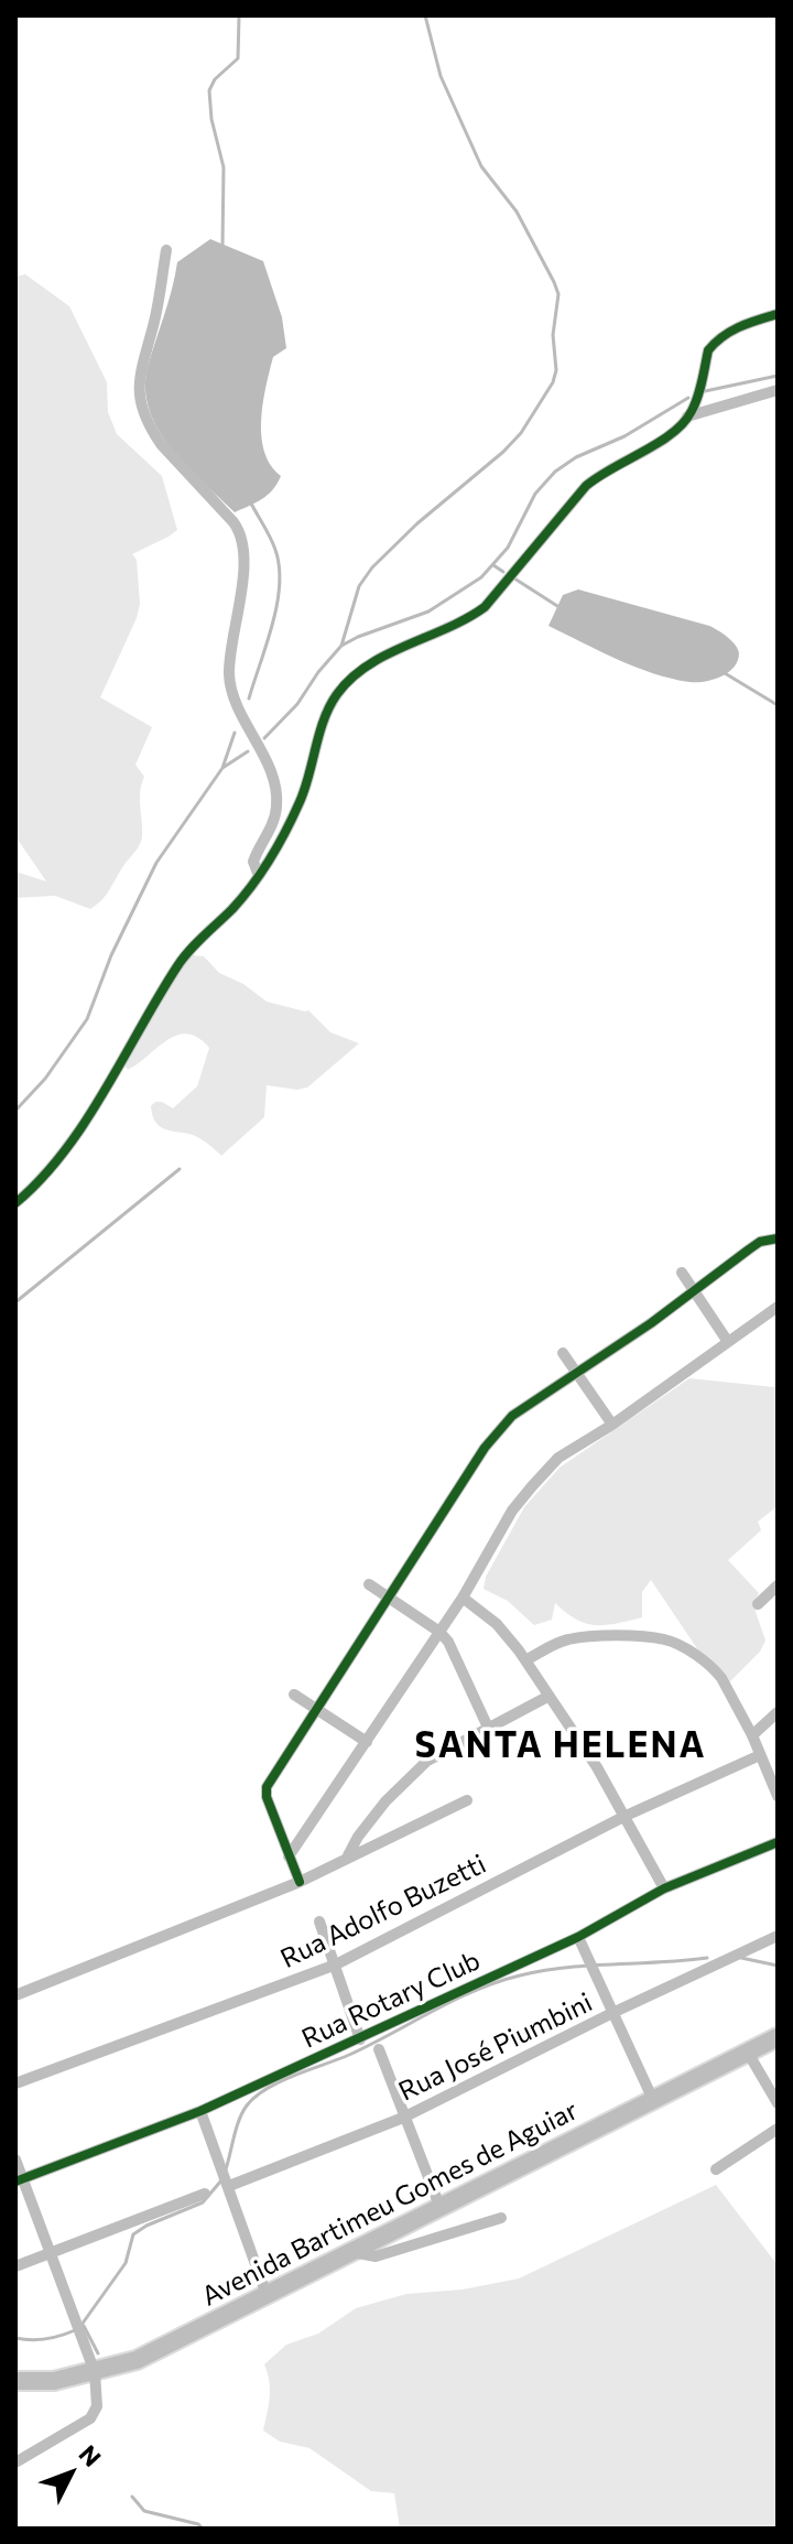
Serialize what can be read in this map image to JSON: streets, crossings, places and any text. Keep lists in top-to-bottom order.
{
  "streets": {
    "main road": ["Avenida Bartimeu Gomes de Aguiar"],
    "street": ["Rua Adolfo Buzetti", "Rua Rotary Club", "Rua José Piumbini"]
  },
  "districts": ["SANTA HELENA"],
  "north": "top right"
}
